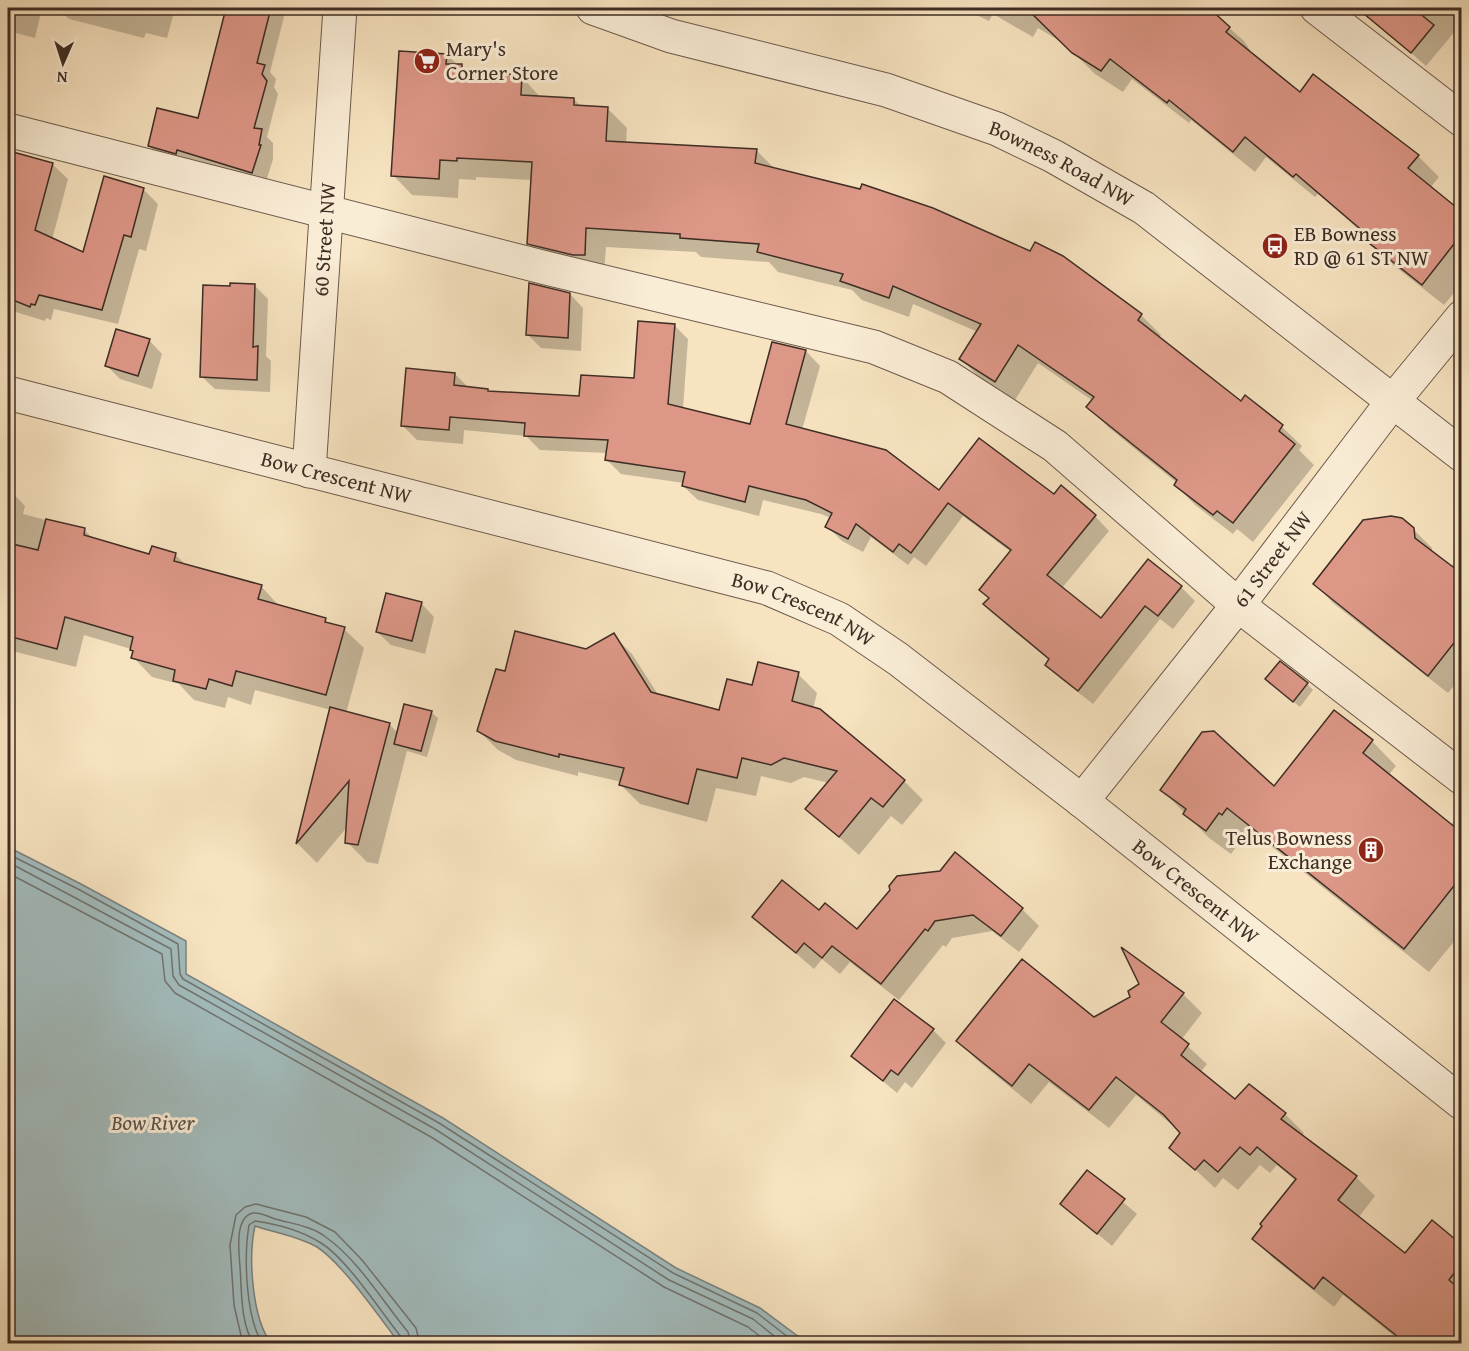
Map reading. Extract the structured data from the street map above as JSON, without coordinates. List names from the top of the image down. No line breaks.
{"streets":{"street":["Bowness Road NW","60 Street NW","Bow Crescent NW","61 Street NW"]},"crossings":[["Bowness Road NW","61 Street NW"],["60 Street NW","Bow Crescent NW"],["Bow Crescent NW","61 Street NW"]],"water":["Bow River"],"places":{"supermarket":["Mary's Corner Store"],"bus stop":["EB Bowness RD @ 61 ST NW"],"building":["Telus Bowness Exchange"]},"north":"bottom"}
